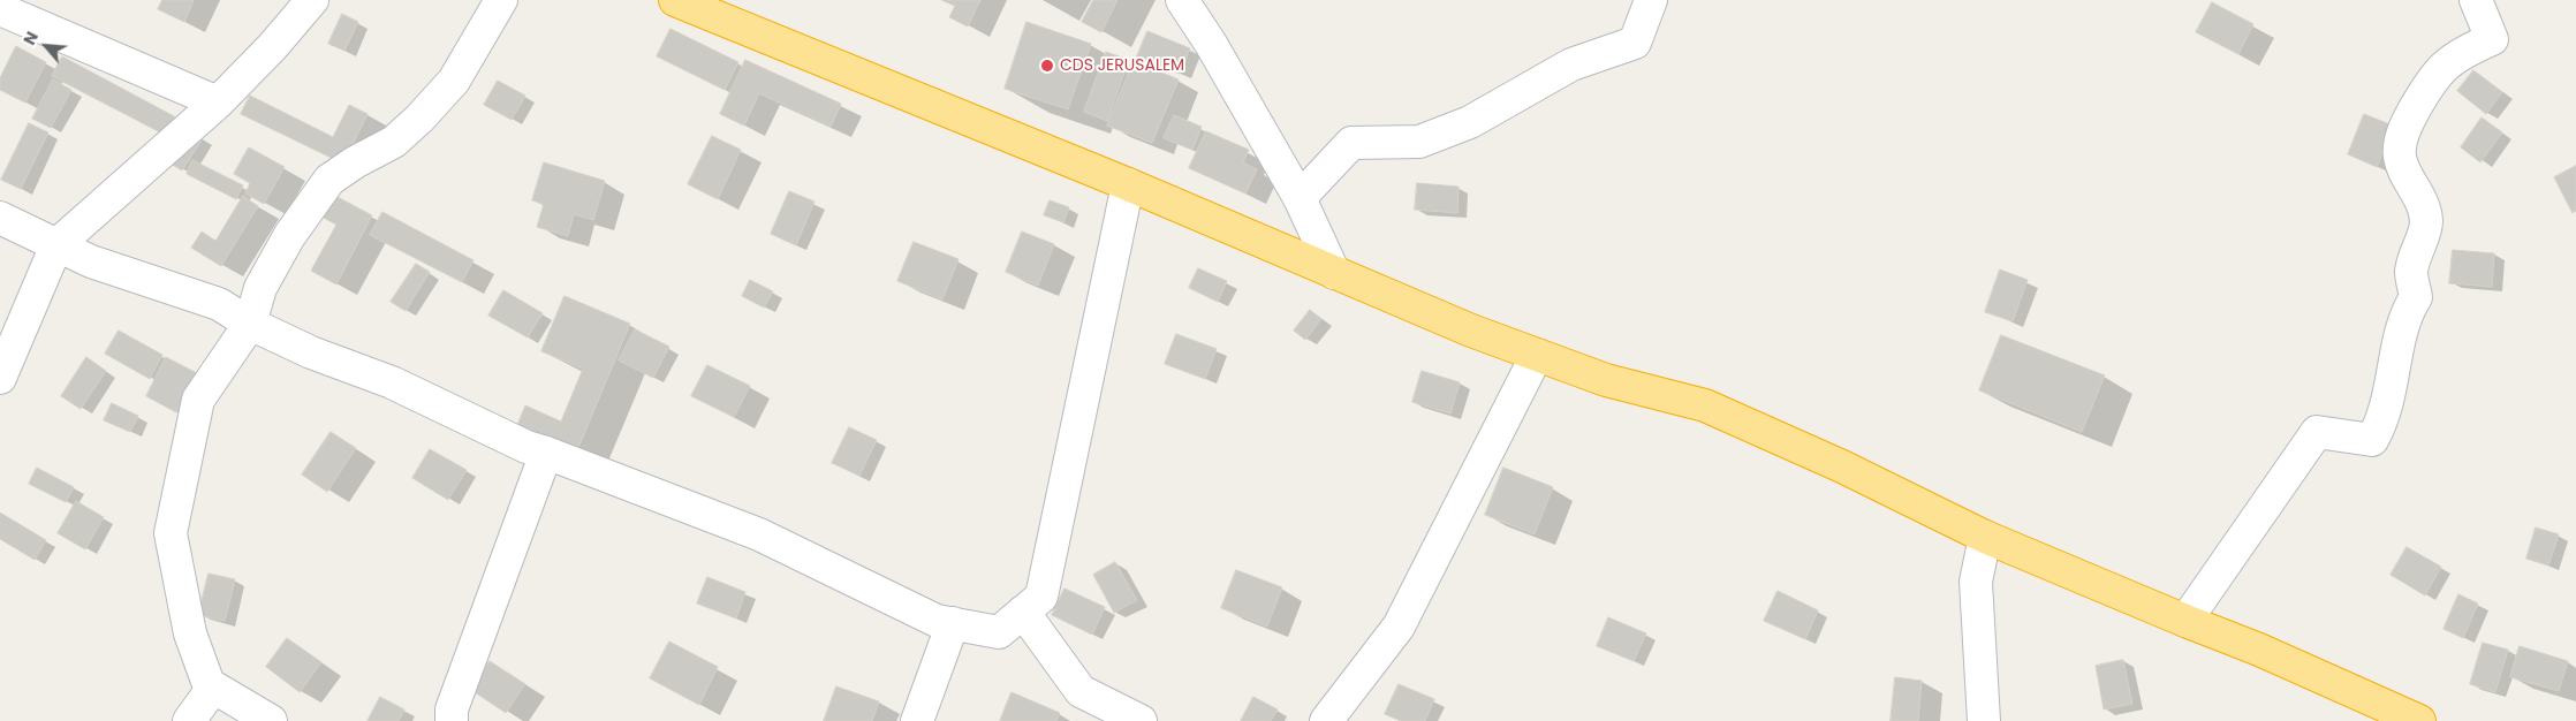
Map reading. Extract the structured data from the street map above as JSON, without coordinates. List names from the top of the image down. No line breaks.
{"places":["CDS JERUSALEM"],"north":"top left"}
